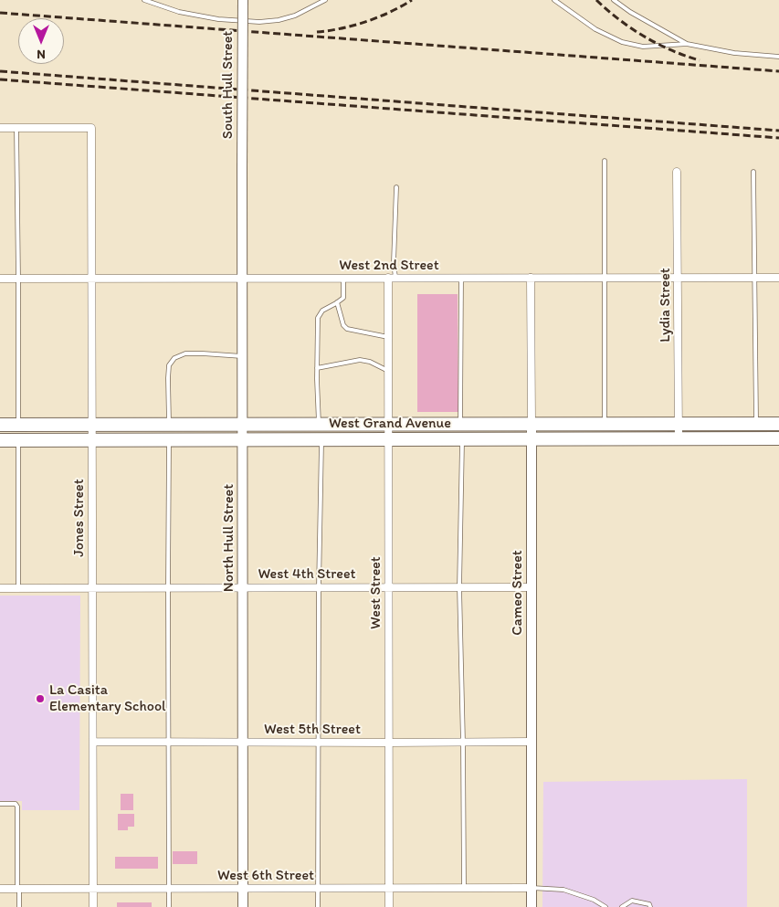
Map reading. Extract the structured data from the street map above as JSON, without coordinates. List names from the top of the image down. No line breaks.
{"streets":{"highway":["West Grand Avenue"],"main road":["South Hull Street","North Hull Street","Cameo Street"],"street":["West 2nd Street","Lydia Street","Jones Street","West 4th Street","West Street","West 5th Street","West 6th Street"]},"crossings":[["South Hull Street","North Hull Street"],["West 2nd Street","Lydia Street"],["West 2nd Street","Jones Street"],["West 2nd Street","North Hull Street"],["West 2nd Street","West Street"],["West 2nd Street","Cameo Street"],["Lydia Street","West Grand Avenue"],["West Grand Avenue","Jones Street"],["West Grand Avenue","North Hull Street"],["West Grand Avenue","West Street"],["West Grand Avenue","Cameo Street"],["Jones Street","West 4th Street"],["Jones Street","West 5th Street"],["Jones Street","West 6th Street"],["North Hull Street","West 4th Street"],["North Hull Street","West 5th Street"],["North Hull Street","West 6th Street"],["West 4th Street","West Street"],["West 4th Street","Cameo Street"],["West Street","West 5th Street"],["West Street","West 6th Street"],["Cameo Street","West 5th Street"],["Cameo Street","West 6th Street"]],"places":["La Casita Elementary School"],"north":"bottom"}
